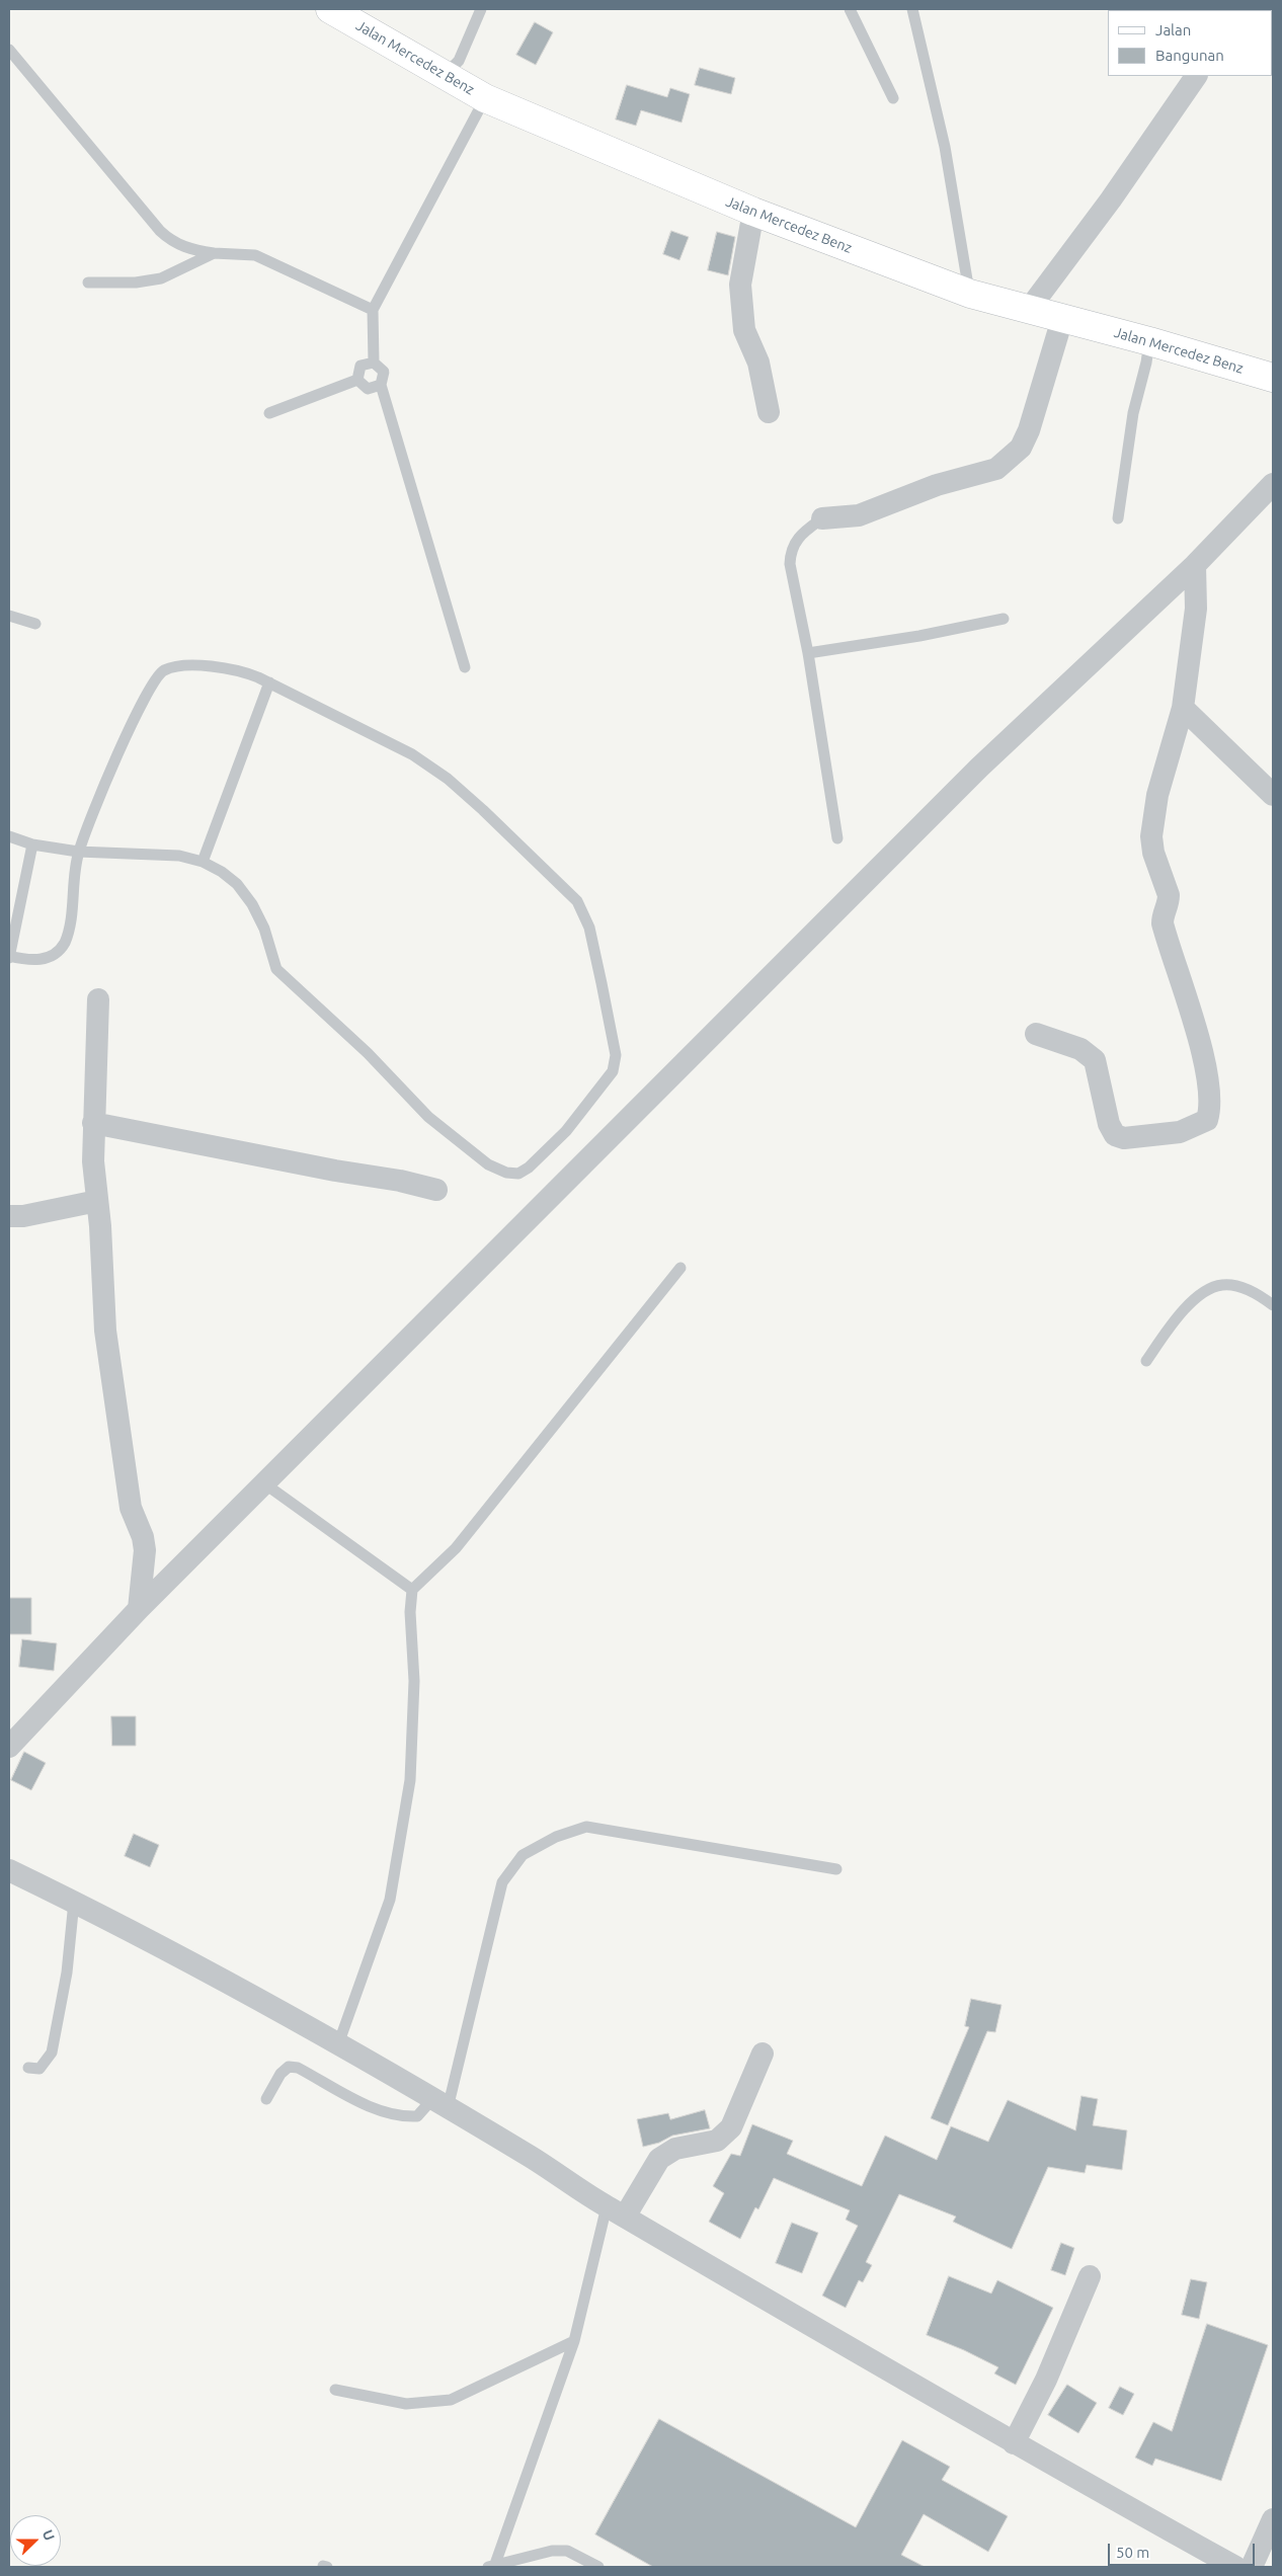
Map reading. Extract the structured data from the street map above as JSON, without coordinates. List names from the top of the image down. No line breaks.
{"streets":{"main road":["Jalan Mercedez Benz"]},"legend":["Jalan","Bangunan"],"scale_bar":"50 m","north":"right"}
